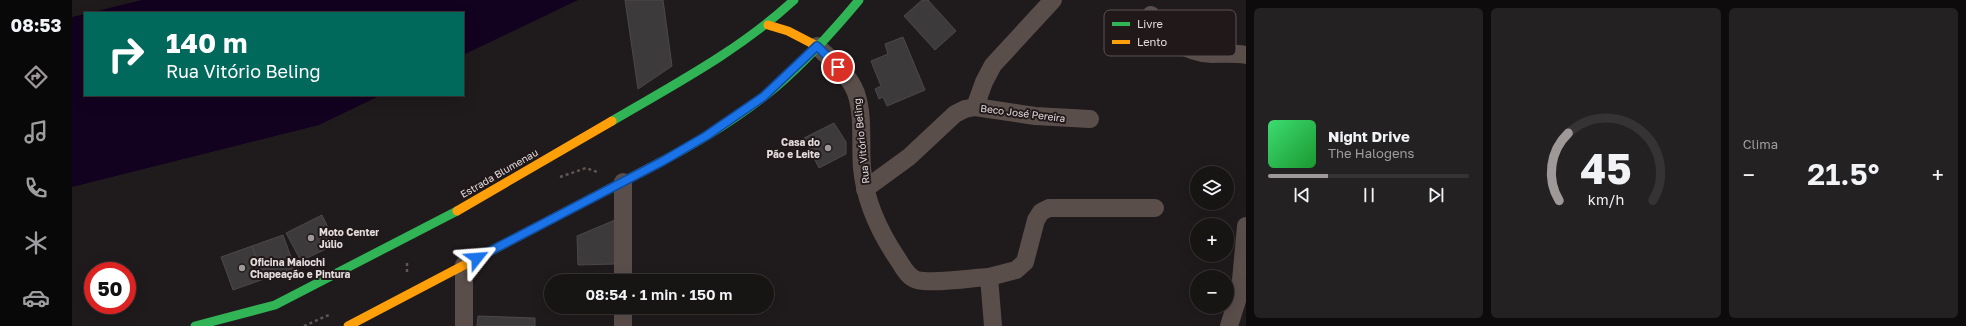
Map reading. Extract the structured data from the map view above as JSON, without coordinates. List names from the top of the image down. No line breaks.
{"streets":{"main road":["Estrada Blumenau"],"street":["Beco José Pereira","Rua Vitório Beling"]},"crossings":[["Beco José Pereira","Rua Vitório Beling"]],"places":["Casa do Pão e Leite","Moto Center Júlio","Oficina Maiochi Chapeação e Pintura"],"legend":["Livre","Lento"],"page":{"tabs":"08:53","tile":"Clima","turn":["140 m","Rua Vitório Beling"],"song":["Night Drive","The Halogens"],"heat":["−","21.5°","+"],"map_buttons":["+","−"],"limit":"50","trip":"08:54 · 1 min · 150 m","gauge":["45","km/h"]}}
